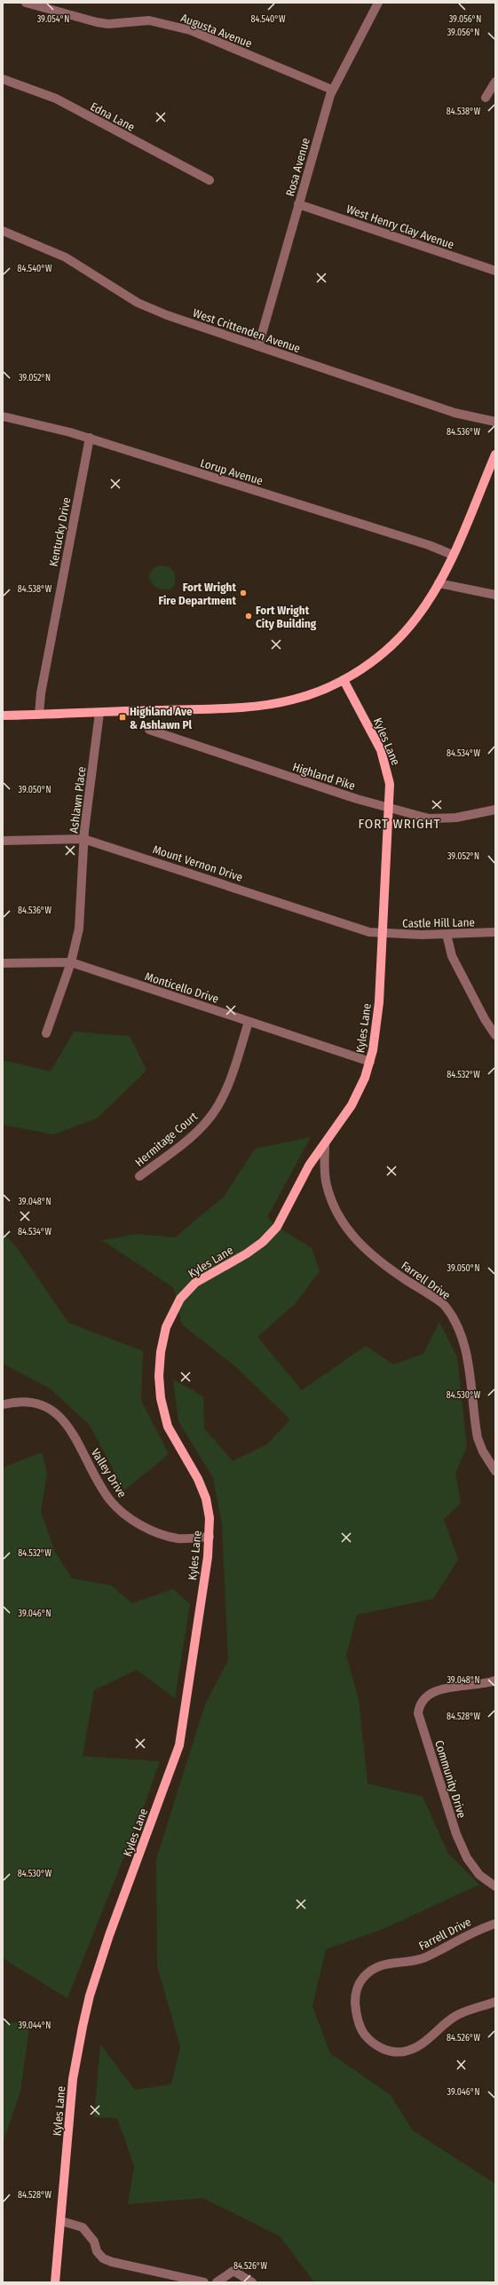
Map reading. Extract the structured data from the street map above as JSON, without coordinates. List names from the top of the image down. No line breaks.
{"streets":{"main road":["Kyles Lane"],"street":["Augusta Avenue","Edna Lane","Rosa Avenue","West Henry Clay Avenue","West Crittenden Avenue","Lorup Avenue","Kentucky Drive","Highland Pike","Ashlawn Place","Mount Vernon Drive","Castle Hill Lane","Monticello Drive","Hermitage Court","Farrell Drive","Valley Drive","Community Drive"]},"crossings":[["Augusta Avenue","Rosa Avenue"],["Rosa Avenue","West Henry Clay Avenue"],["Rosa Avenue","West Crittenden Avenue"],["Lorup Avenue","Kentucky Drive"],["Kyles Lane","Highland Pike"],["Kyles Lane","Mount Vernon Drive"],["Kyles Lane","Castle Hill Lane"],["Kyles Lane","Monticello Drive"],["Kyles Lane","Farrell Drive"],["Kyles Lane","Valley Drive"],["Ashlawn Place","Mount Vernon Drive"],["Ashlawn Place","Monticello Drive"],["Mount Vernon Drive","Castle Hill Lane"],["Monticello Drive","Hermitage Court"]],"districts":["FORT WRIGHT"],"places":{"other":["Fort Wright Fire Department","Fort Wright City Building"],"transit":["Highland Ave & Ashlawn Pl"]},"coordinates":["39.056°N","39.054°N","84.540°W","84.538°W","39.052°N","84.536°W","84.534°W","39.050°N","84.532°W","39.048°N","84.530°W","39.046°N","84.528°W","39.044°N","84.526°W"]}
